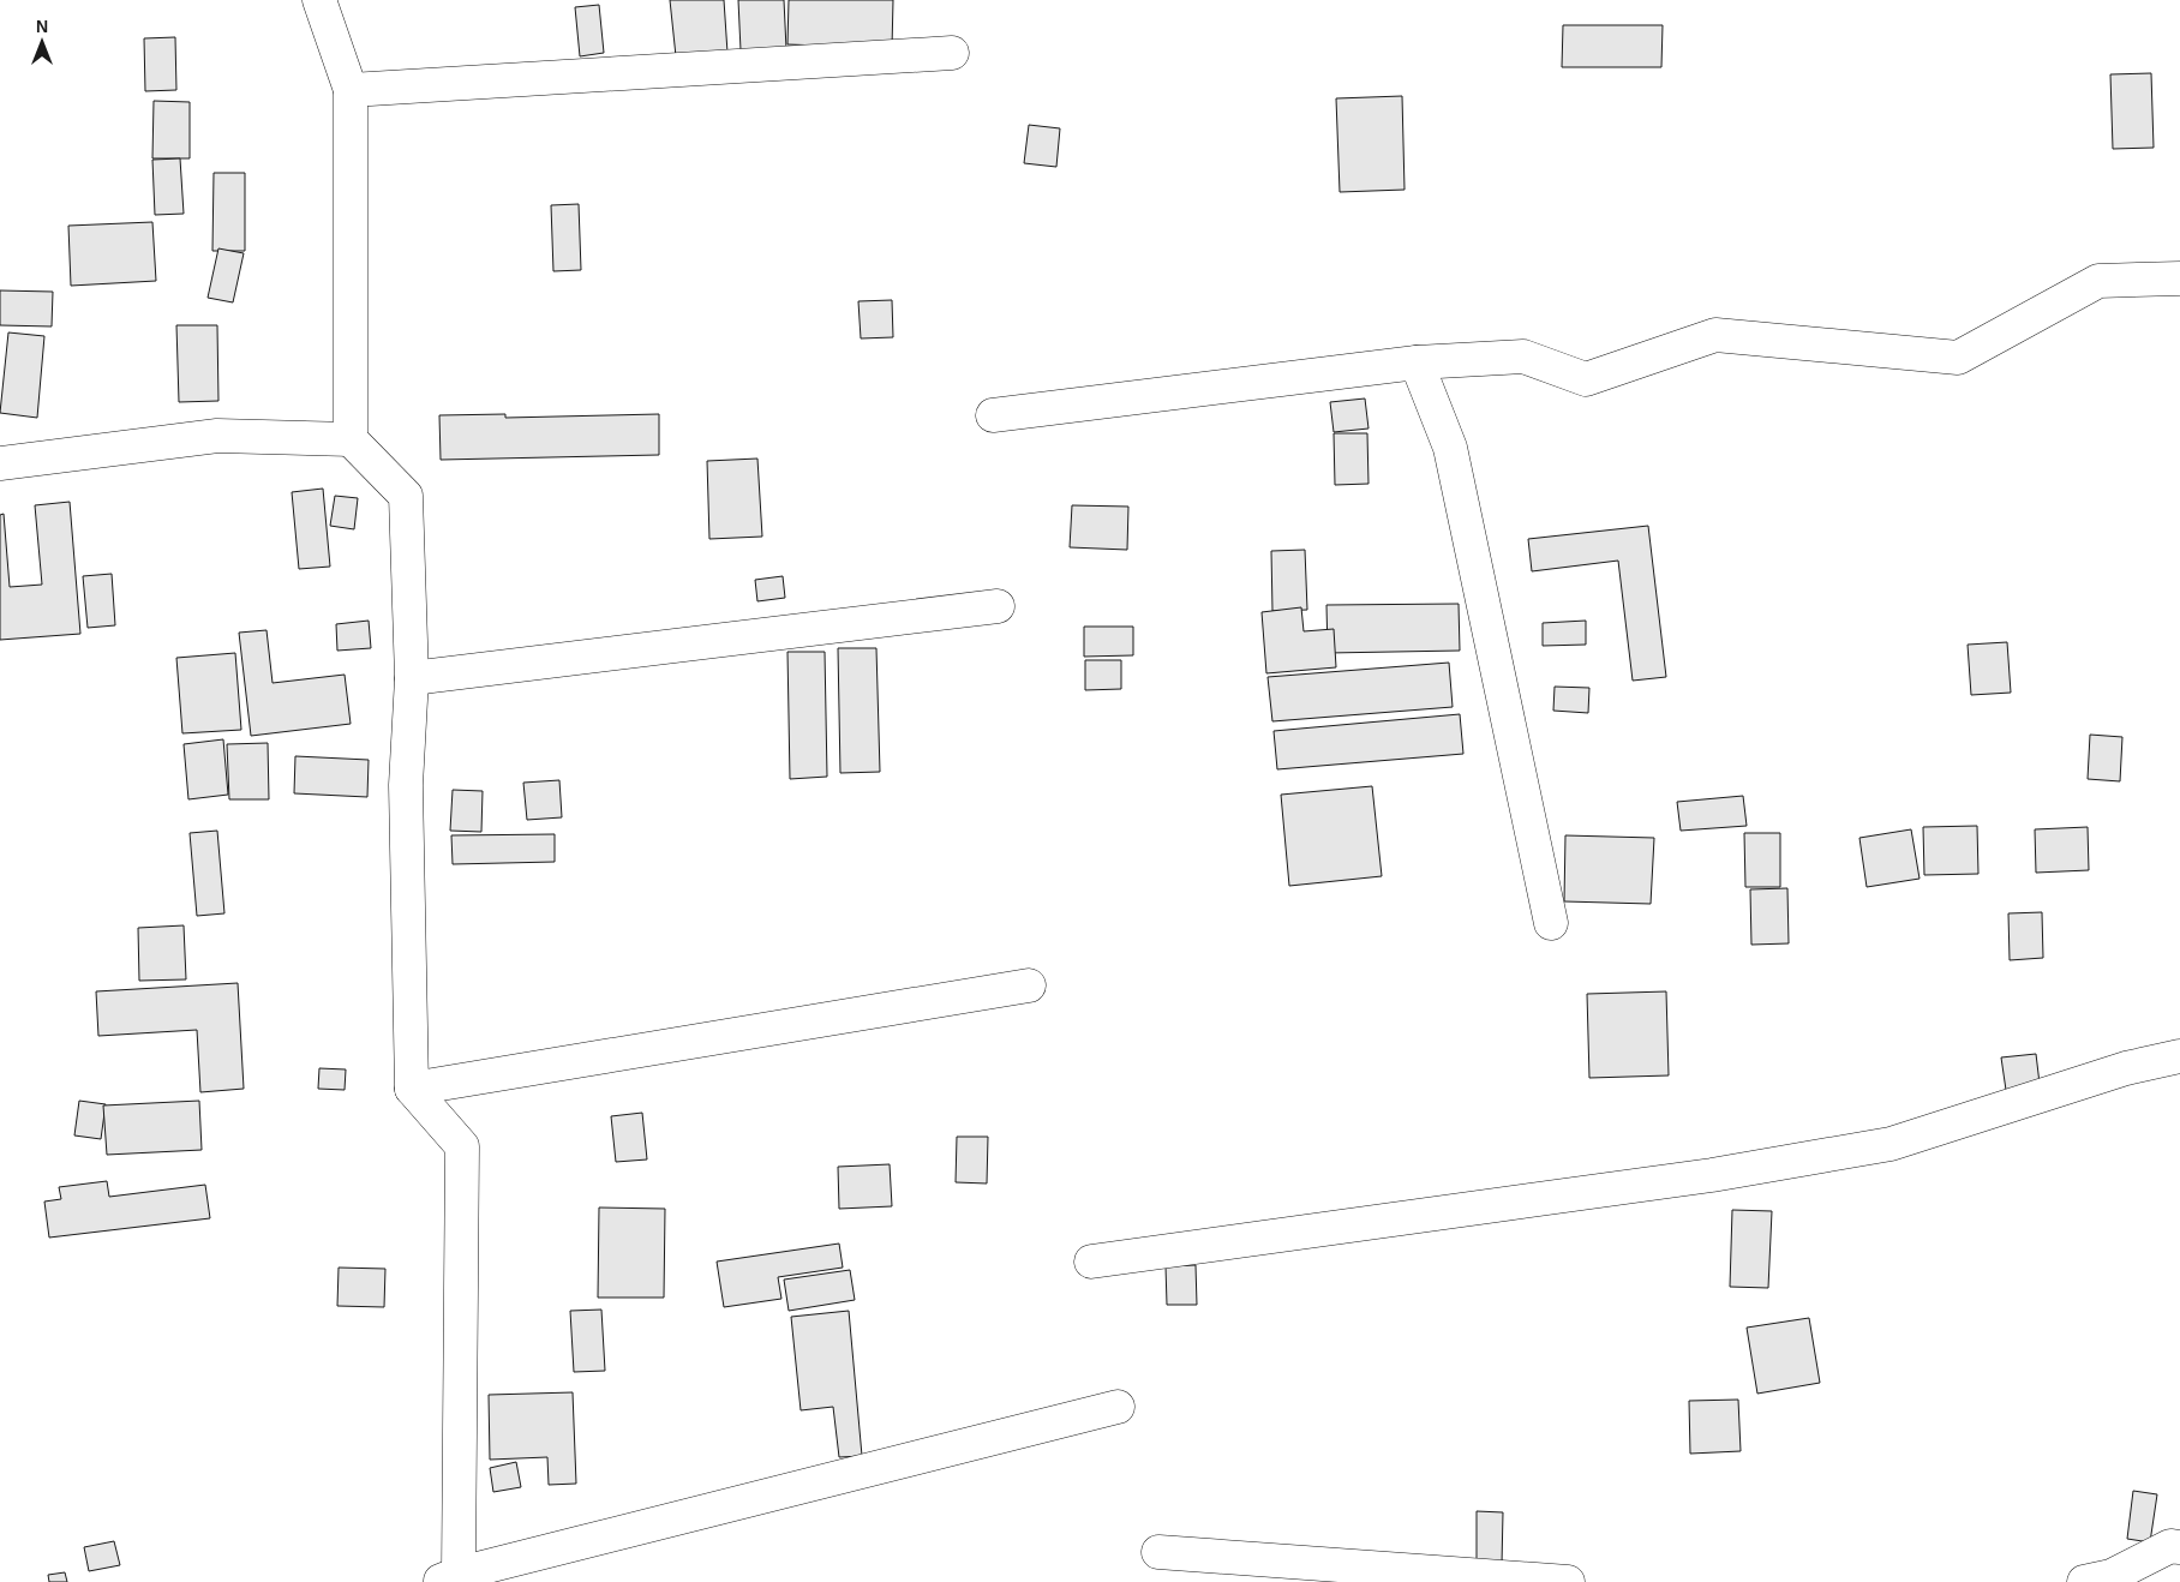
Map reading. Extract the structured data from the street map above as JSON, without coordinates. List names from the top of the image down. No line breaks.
{"north":"top"}
